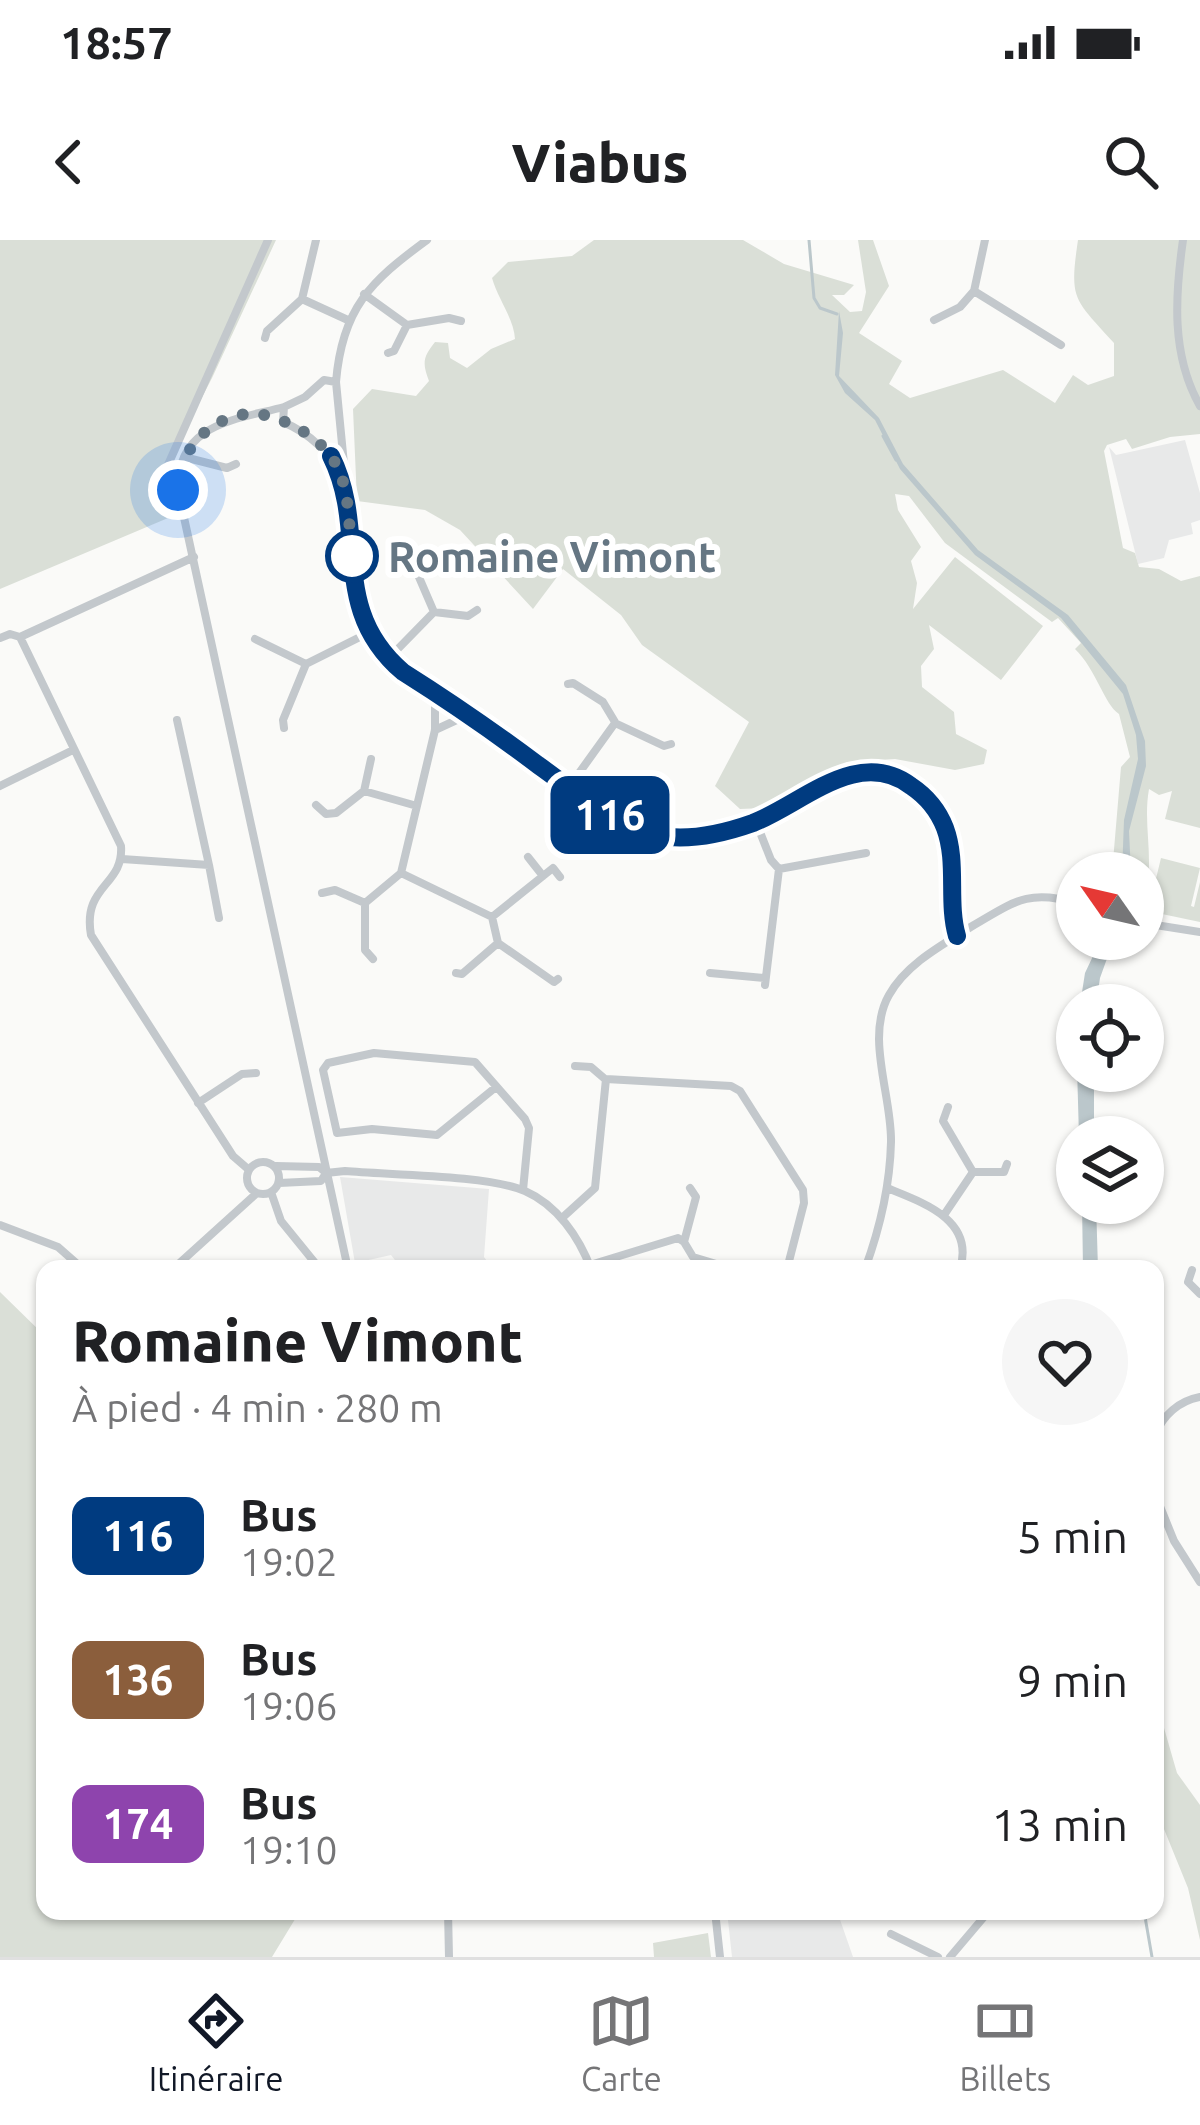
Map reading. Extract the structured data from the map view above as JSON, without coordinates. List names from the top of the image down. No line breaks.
{"places":["Romaine Vimont"],"lines":["bus line 116"],"north":"top left","page":{"status":"18:57","header":"Viabus","on_map":"116","heading":["Romaine Vimont","À pied · 4 min · 280 m"],"list":[{"mark":"116","name":"Bus","note":"19:02","value":"5 min"},{"mark":"136","name":"Bus","note":"19:06","value":"9 min"},{"mark":"174","name":"Bus","note":"19:10","value":"13 min"}],"tabs":["Itinéraire","Carte","Billets"]}}
